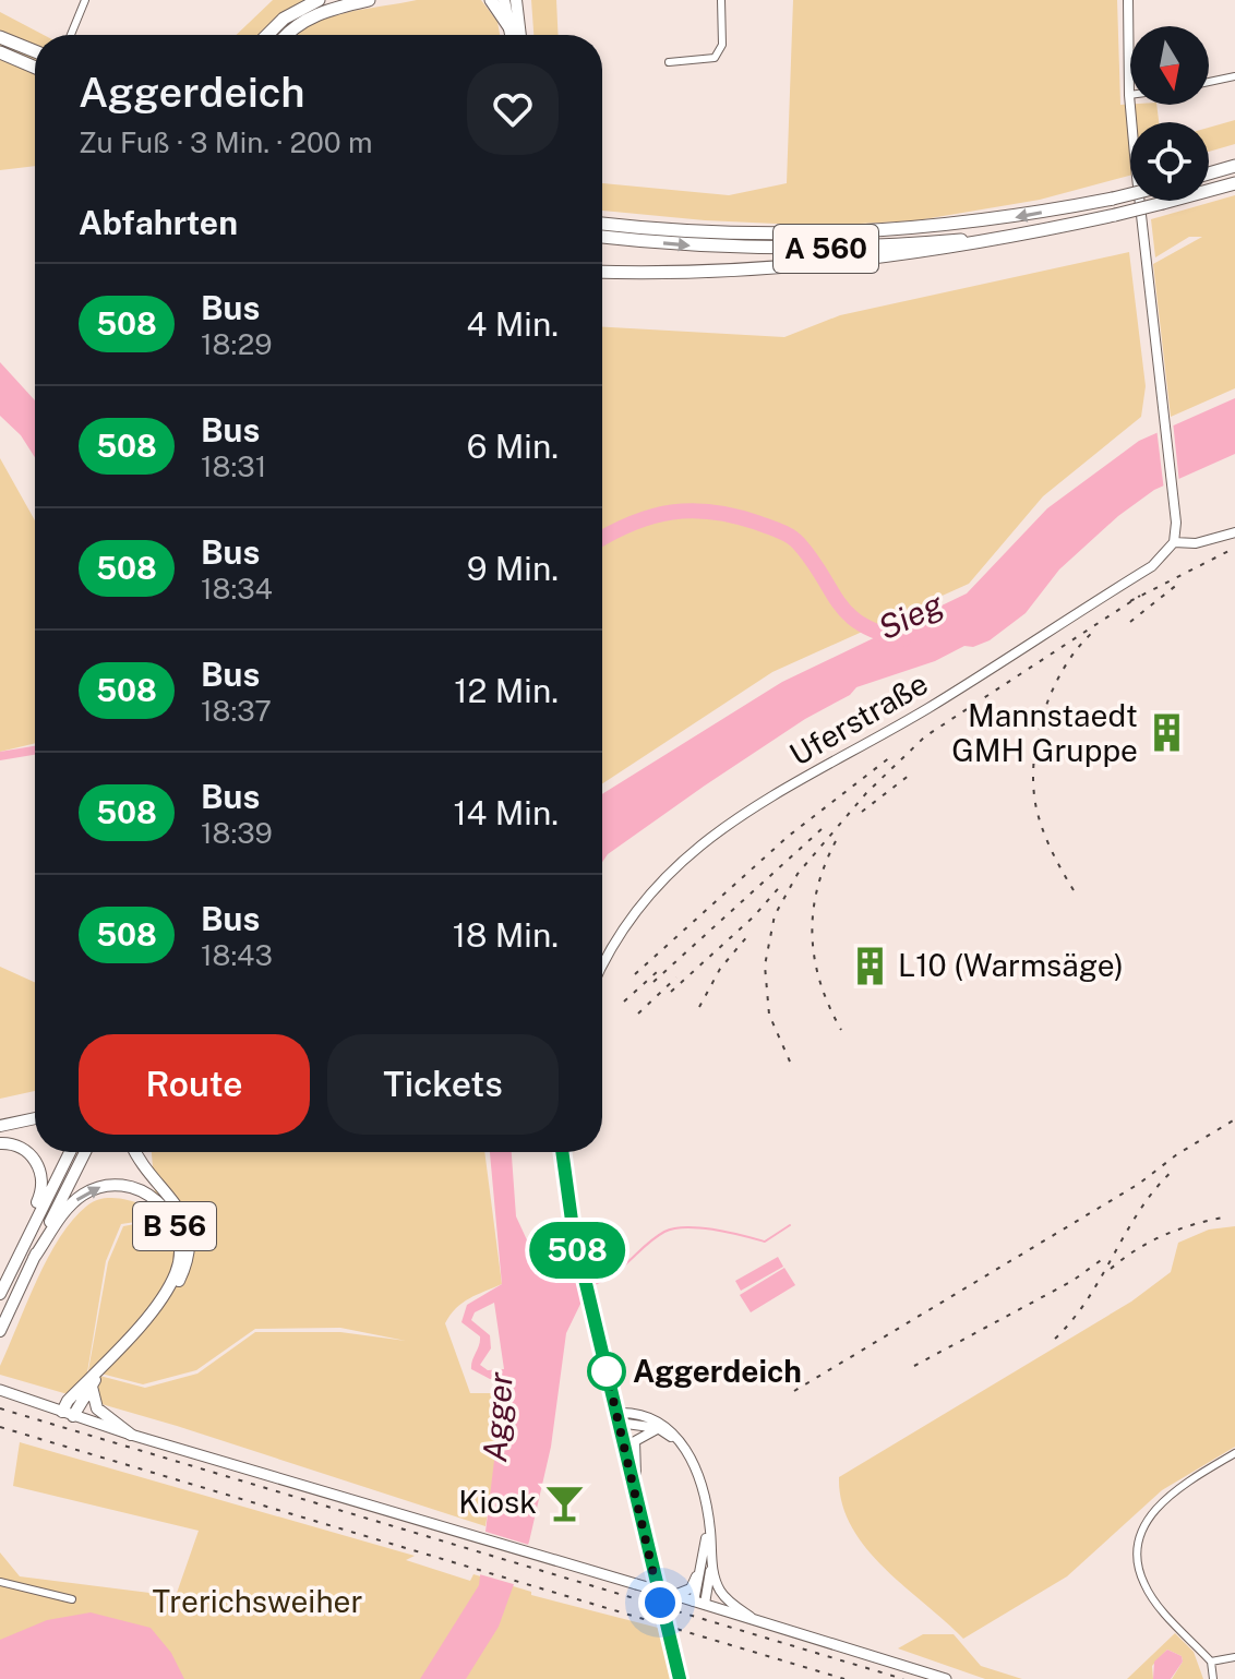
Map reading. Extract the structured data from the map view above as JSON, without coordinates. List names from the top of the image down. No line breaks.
{"streets":{"highway":["A 560"],"main road":["B 56"],"street":["Uferstraße"]},"water":["Sieg","Agger"],"parks":["Trerichsweiher"],"places":{"building":["Mannstaedt GMH Gruppe","L10 (Warmsäge)"],"other":["Aggerdeich"],"bar":["Kiosk"]},"lines":["bus line 508"],"north":"bottom","page":{"on_map":"508","heading":[["Aggerdeich","Zu Fuß · 3 Min. · 200 m"],"Abfahrten"],"list":[{"mark":"508","name":"Bus","note":"18:29","value":"4 Min."},{"mark":"508","name":"Bus","note":"18:31","value":"6 Min."},{"mark":"508","name":"Bus","note":"18:34","value":"9 Min."},{"mark":"508","name":"Bus","note":"18:37","value":"12 Min."},{"mark":"508","name":"Bus","note":"18:39","value":"14 Min."},{"mark":"508","name":"Bus","note":"18:43","value":"18 Min."}],"buttons":["Route","Tickets"]}}
